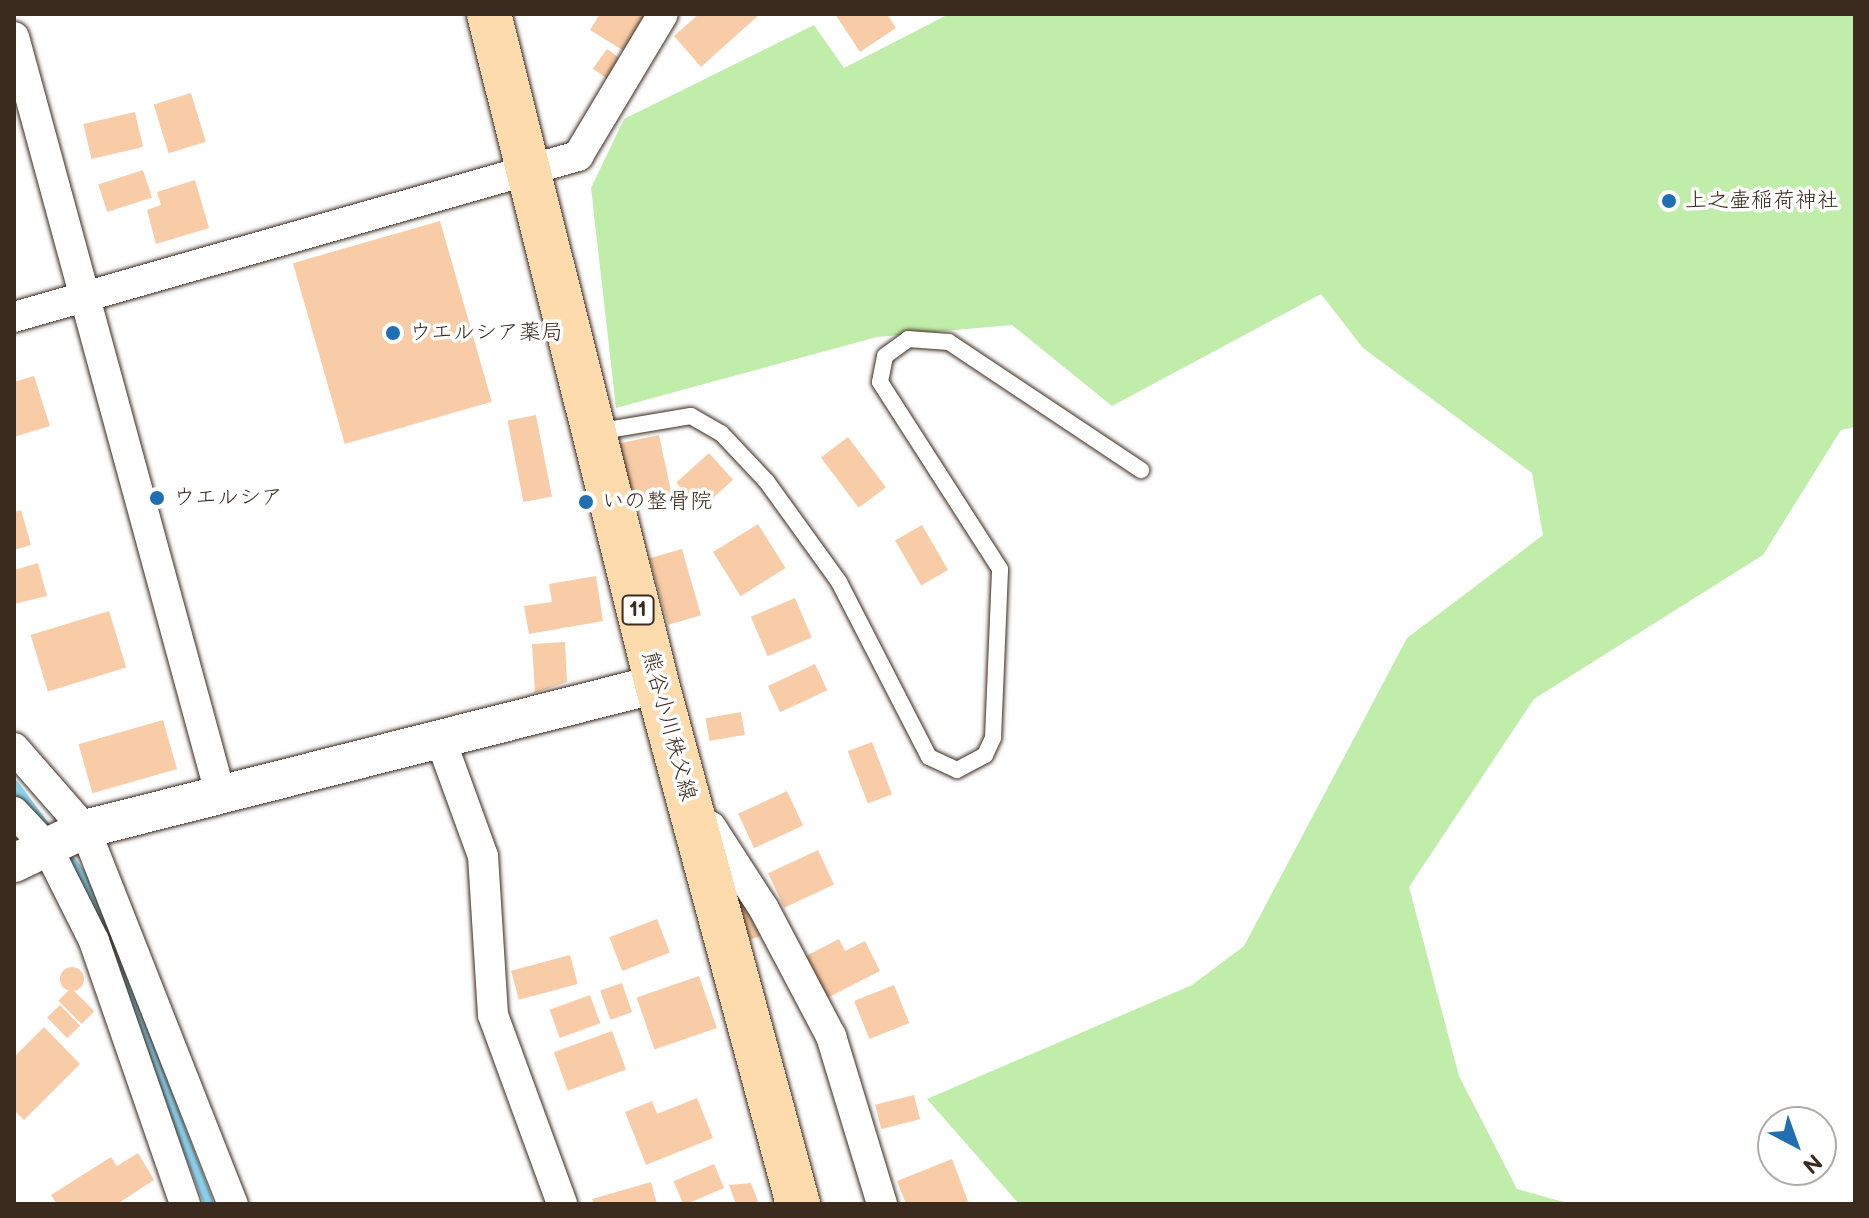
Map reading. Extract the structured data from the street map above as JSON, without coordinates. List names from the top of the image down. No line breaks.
{"streets":{"main road":["11","熊谷小川秩父線"]},"places":["上之壷稲荷神社","ウエルシア薬局","ウエルシア","いの整骨院"],"north":"bottom right"}
